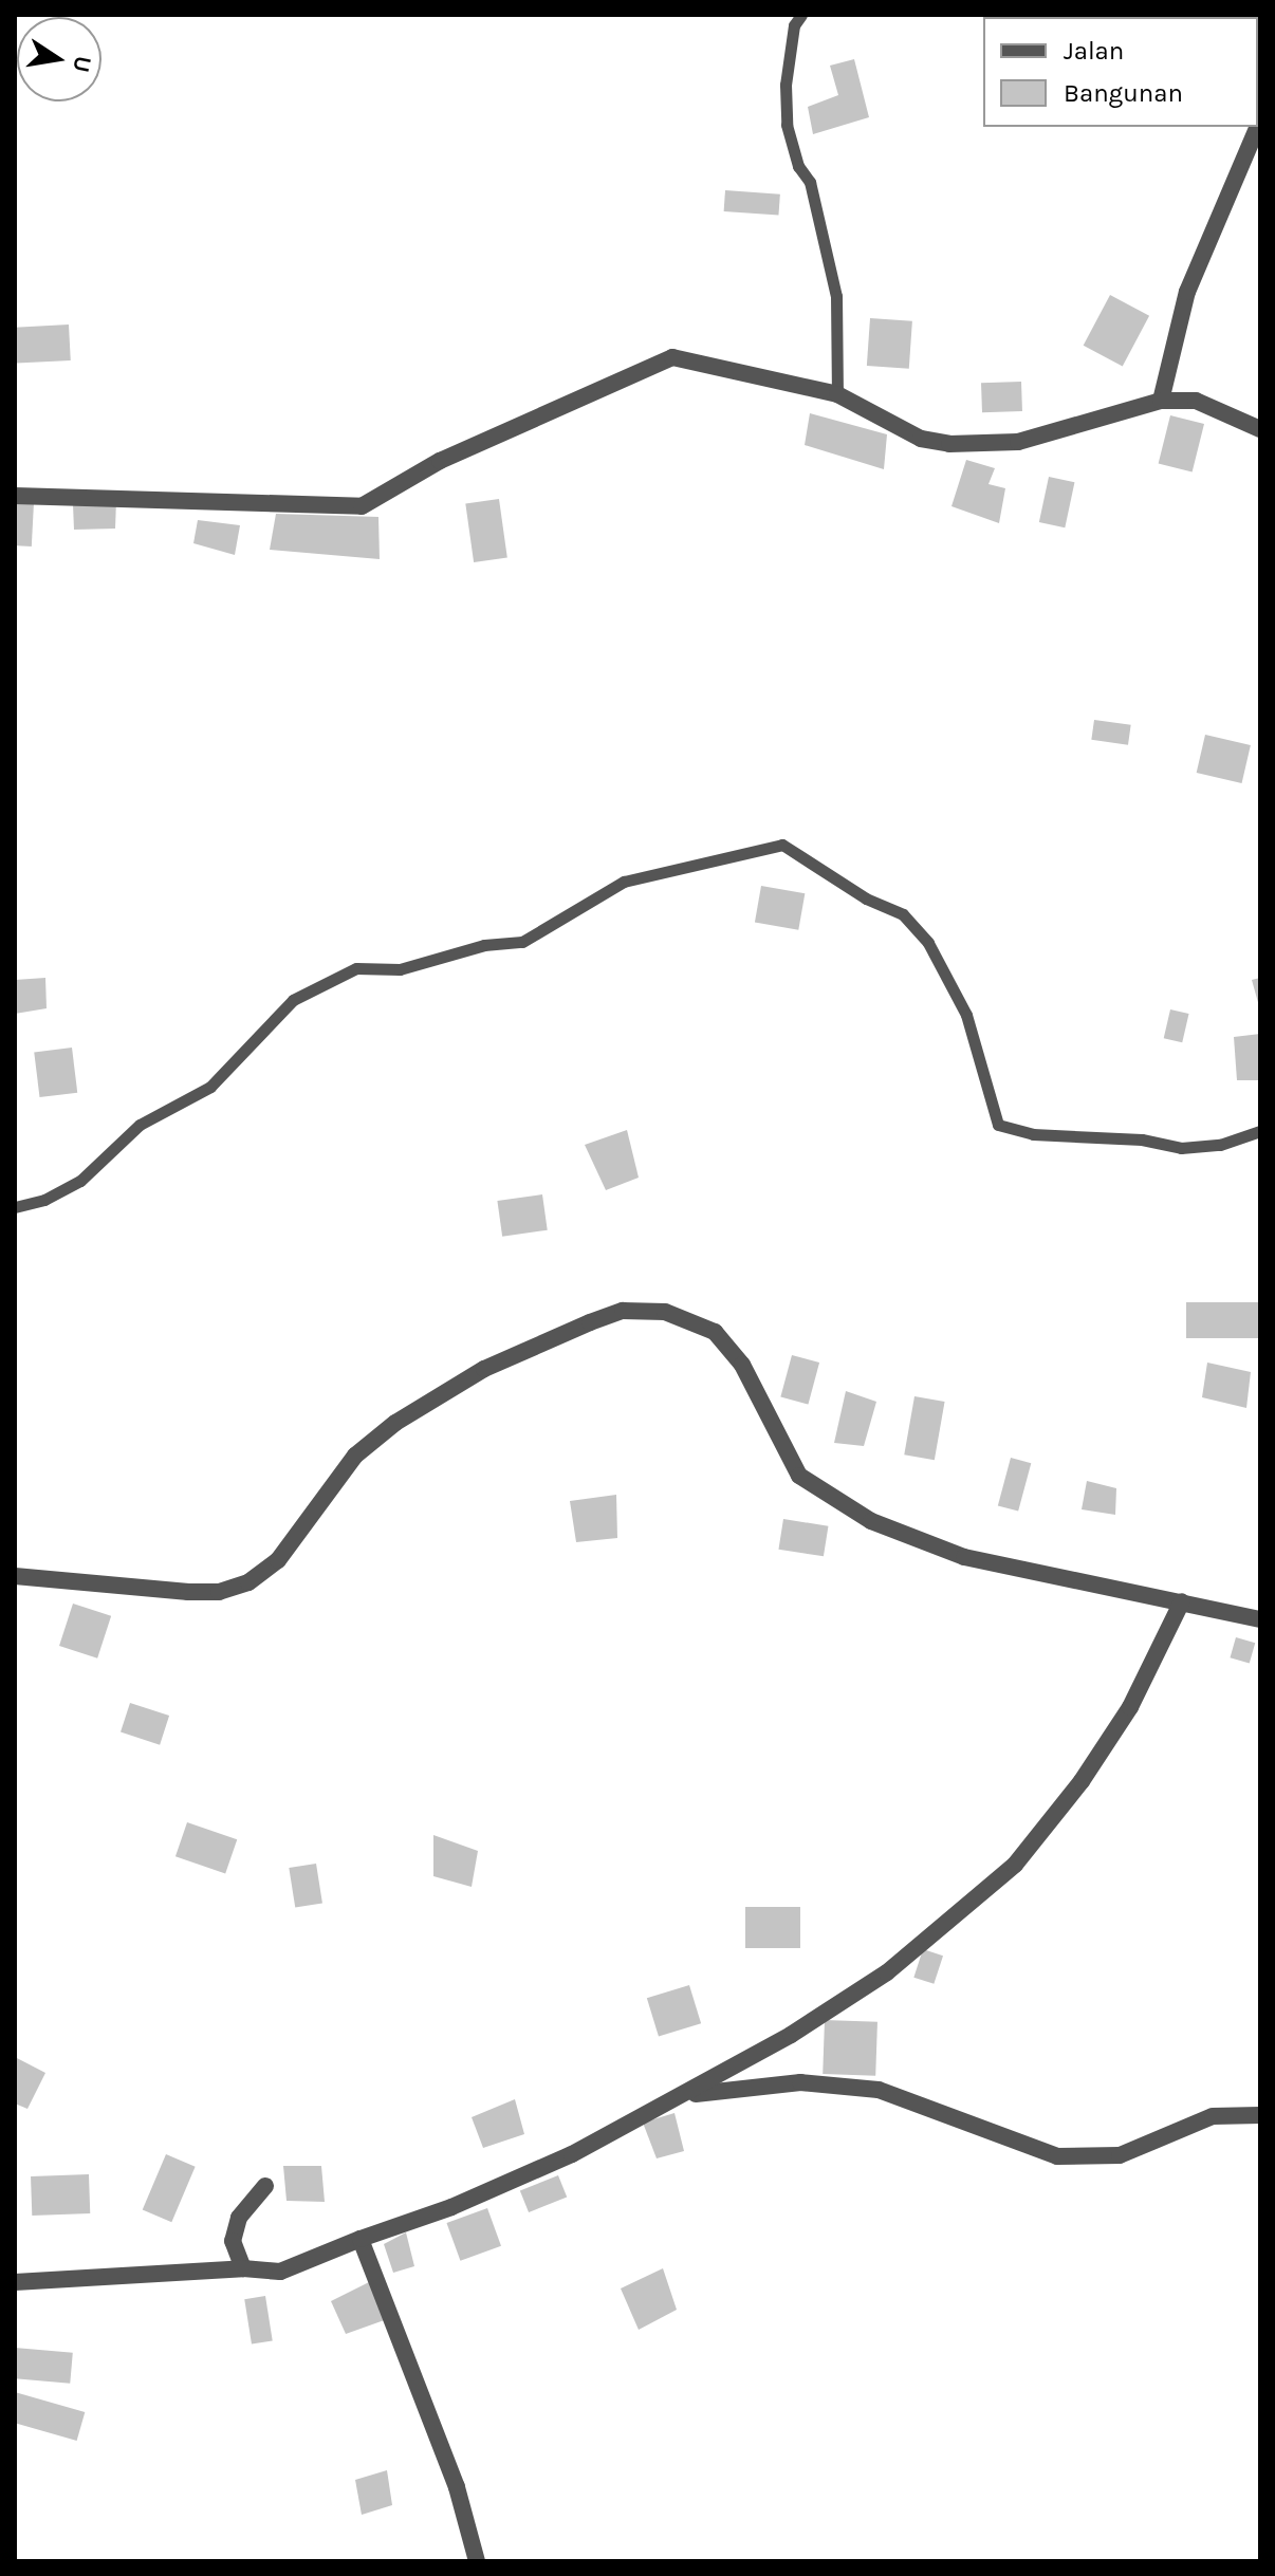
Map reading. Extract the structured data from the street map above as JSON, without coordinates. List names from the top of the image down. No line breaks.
{"legend":["Jalan","Bangunan"],"north":"right"}
